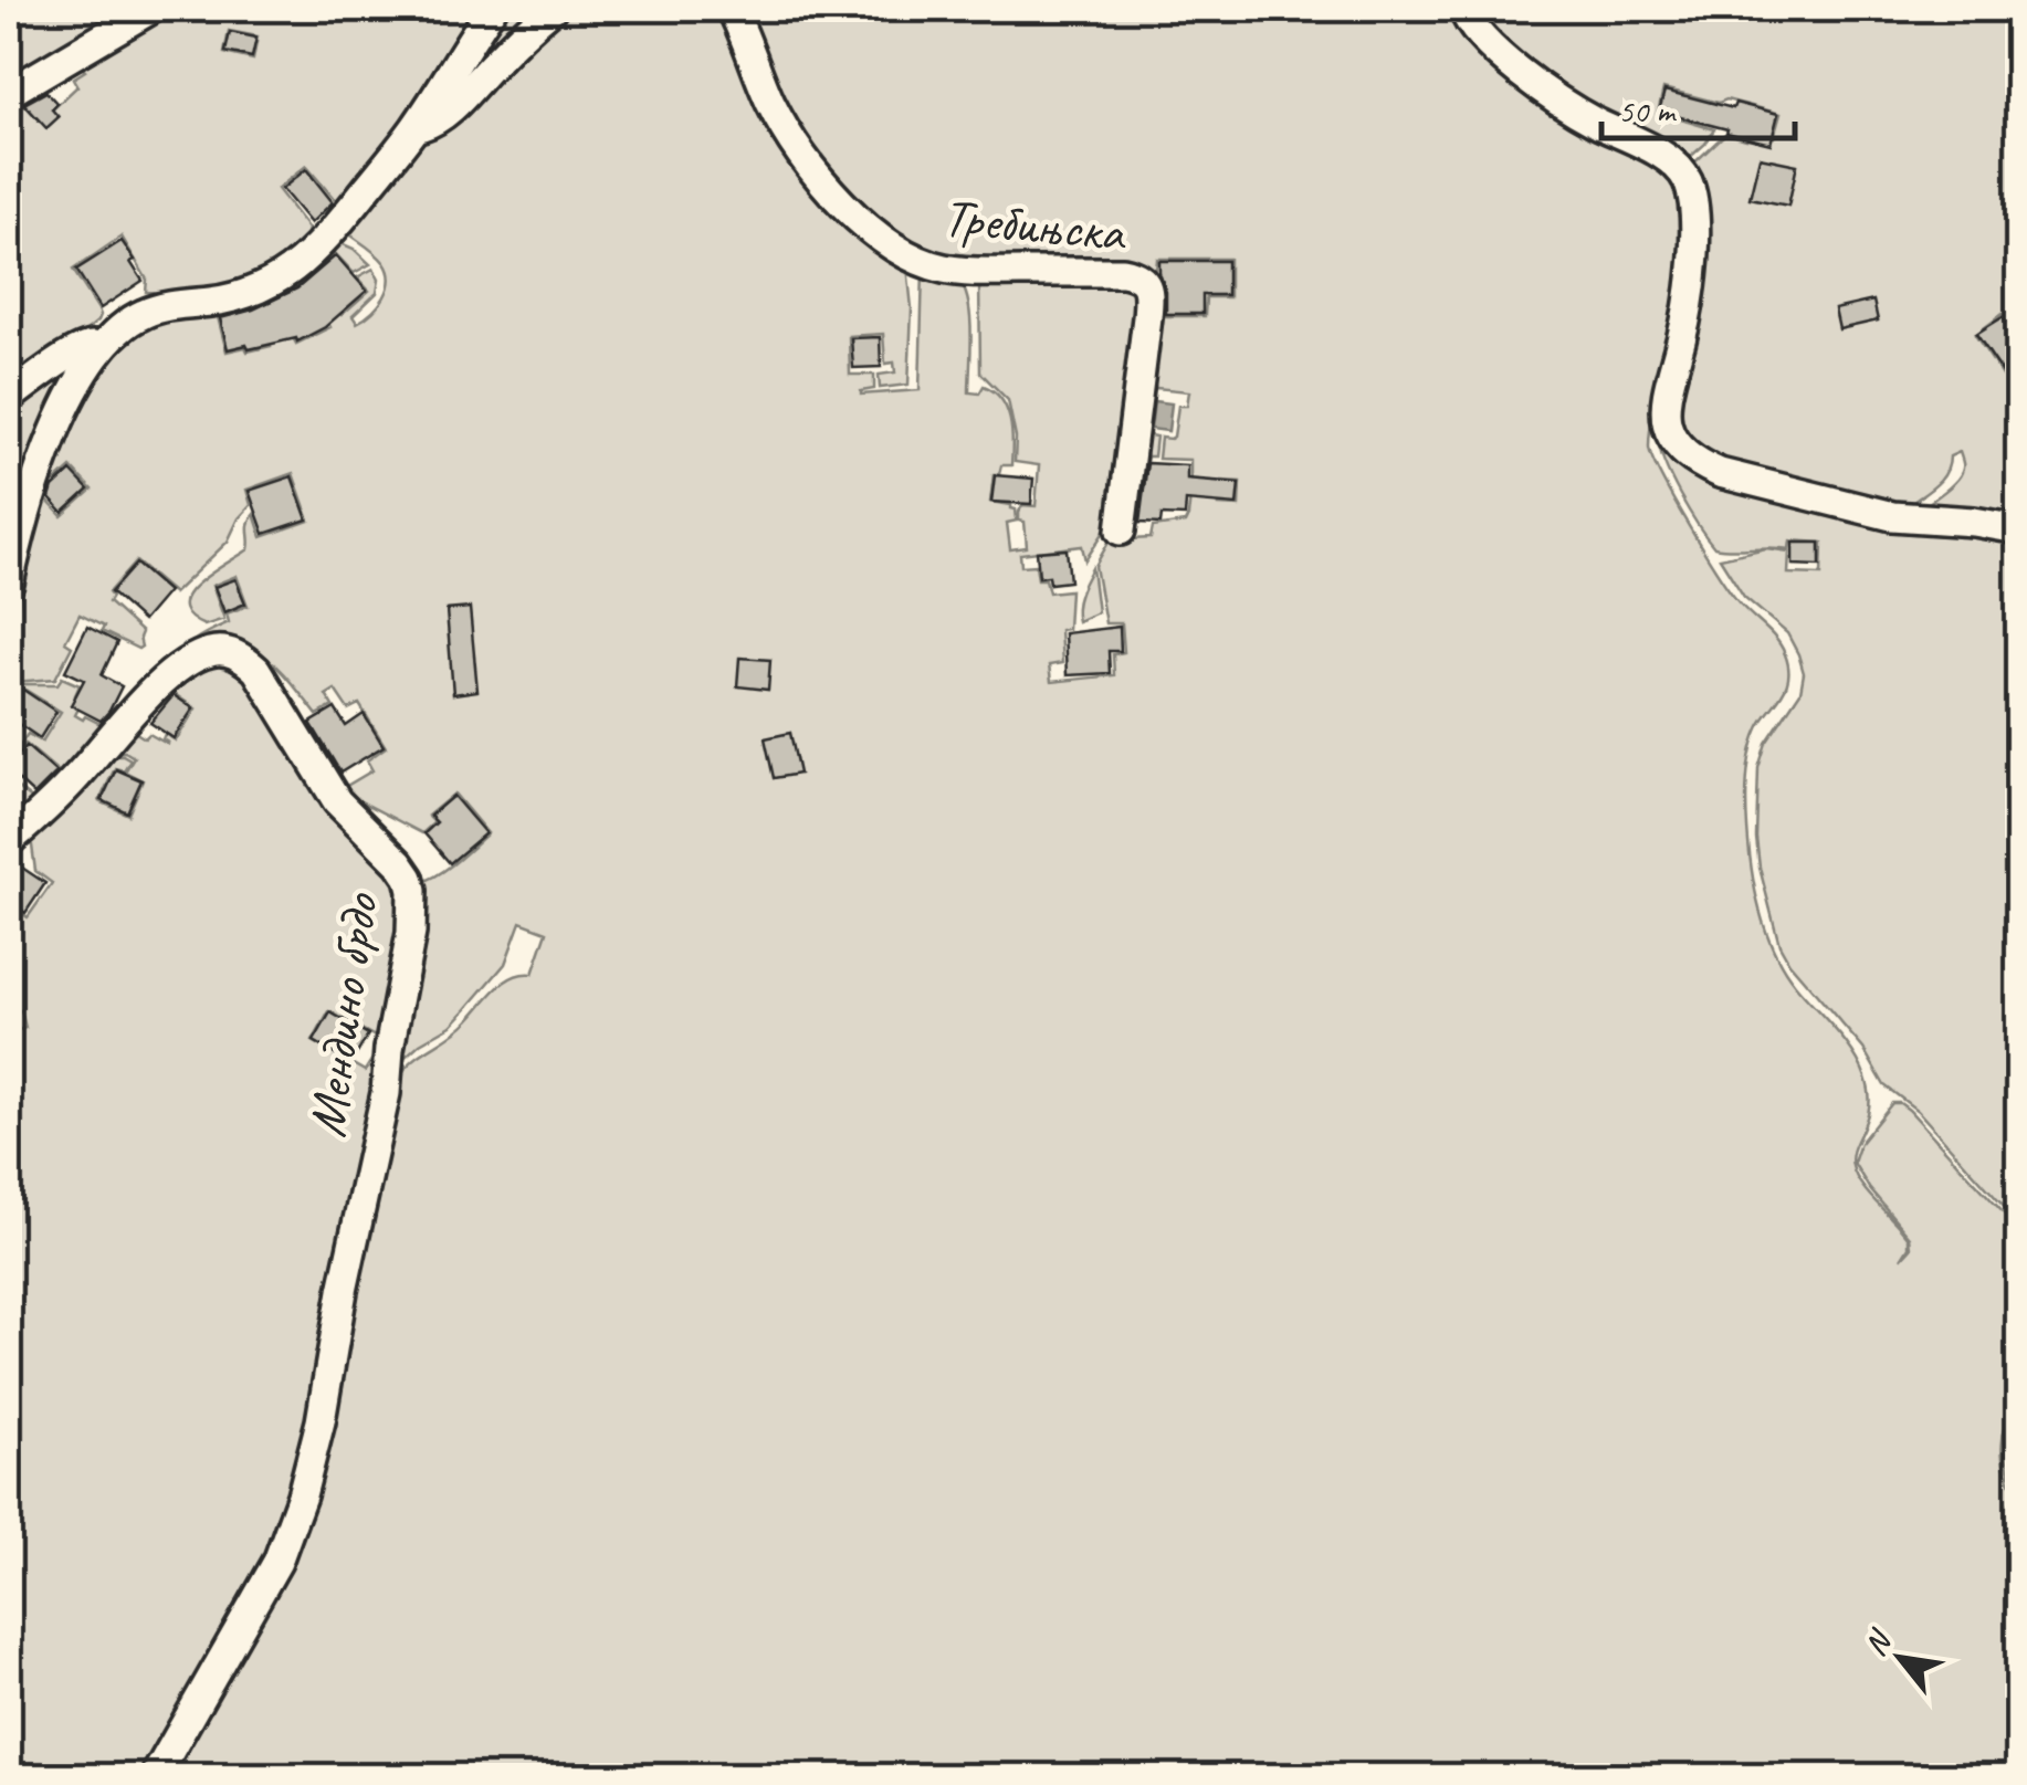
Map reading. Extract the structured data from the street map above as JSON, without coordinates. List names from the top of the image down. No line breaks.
{"streets":{"street":["Требињска","Мендино брдо"]},"scale_bar":"50 m","north":"top left"}
